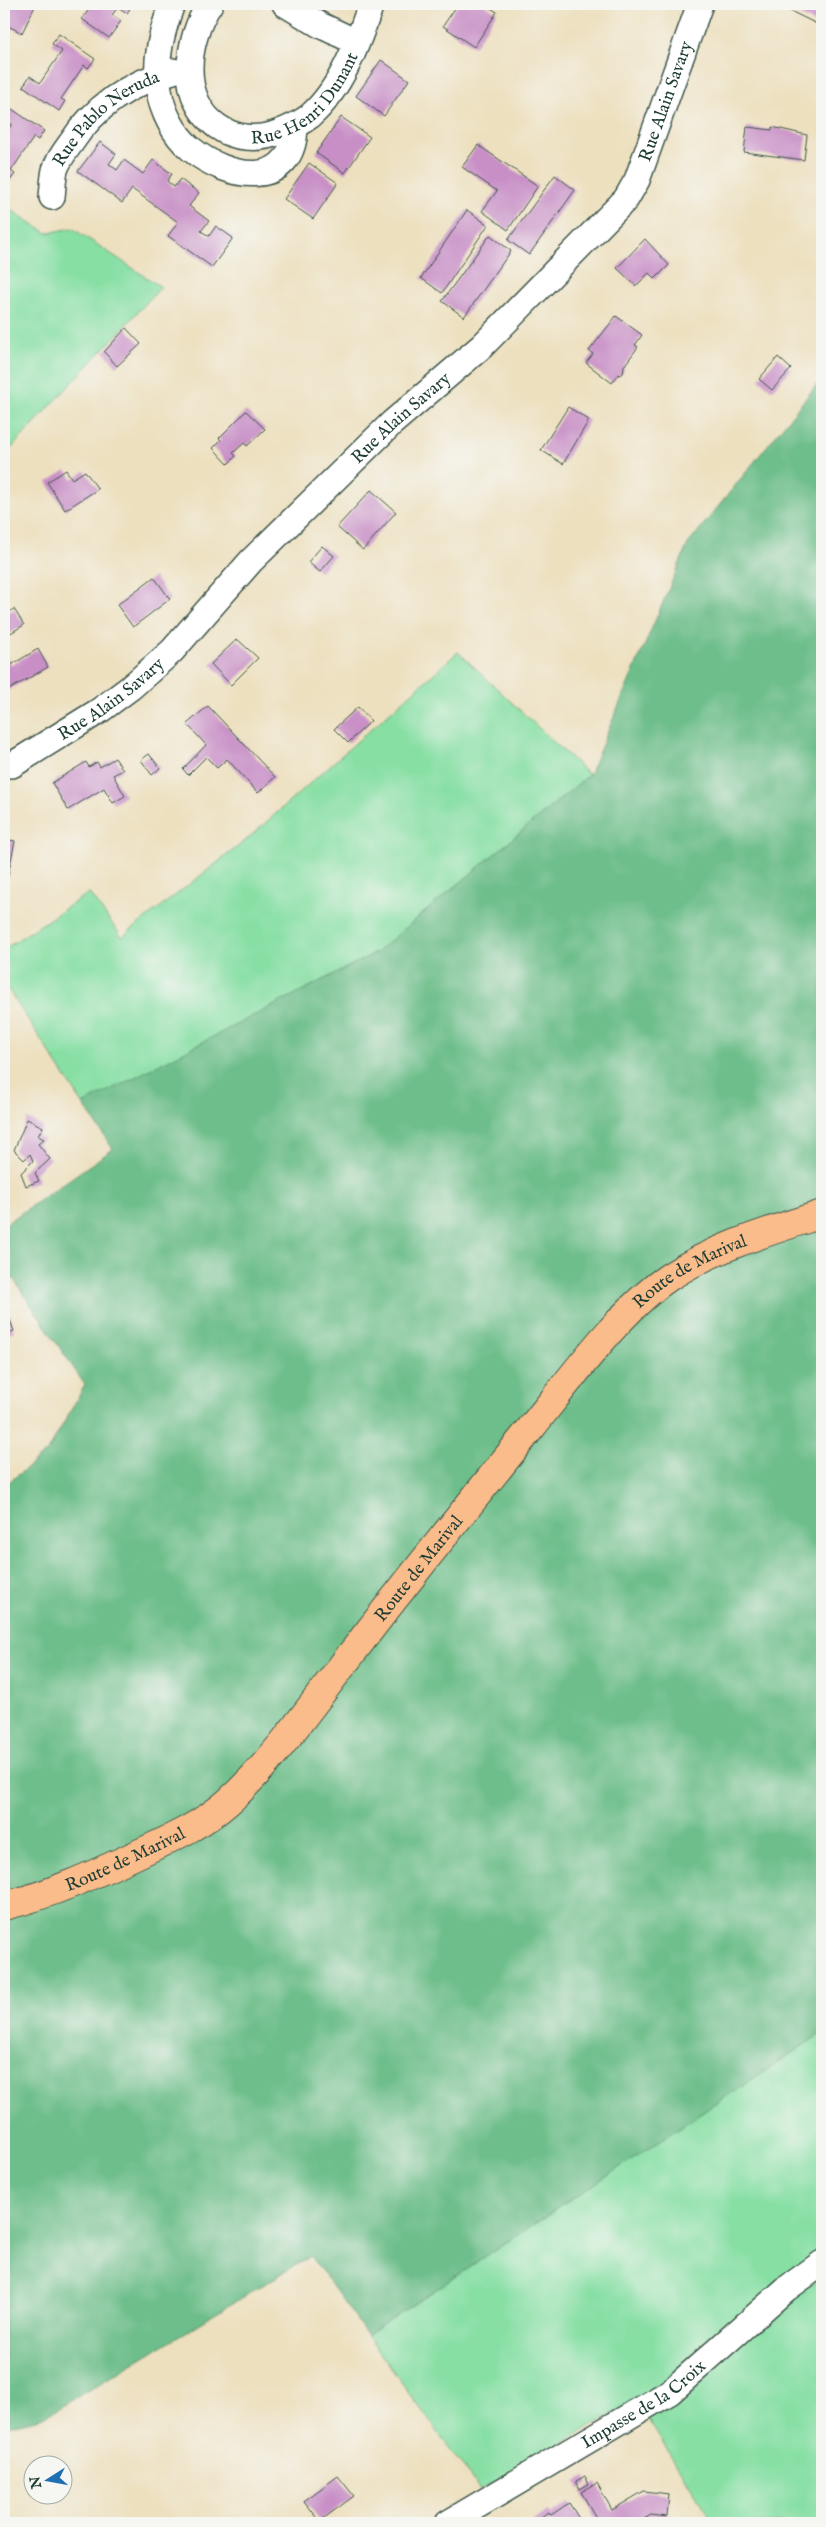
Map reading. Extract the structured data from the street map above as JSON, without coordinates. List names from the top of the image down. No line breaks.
{"streets":{"main road":["Route de Marival"],"street":["Rue Henri Dunant","Rue Alain Savary","Rue Pablo Neruda","Impasse de la Croix"]},"crossings":[["Rue Henri Dunant","Rue Pablo Neruda"]],"north":"left"}
